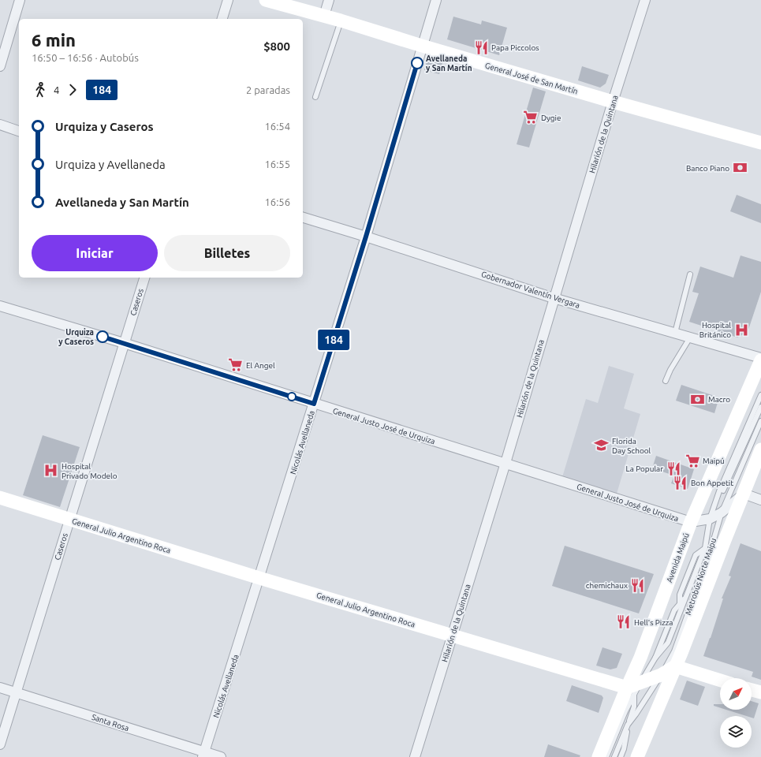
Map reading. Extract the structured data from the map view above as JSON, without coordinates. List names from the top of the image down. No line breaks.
{"streets":{"street":["General José de San Martín","Hilarión de la Quintana","Gobernador Valentín Vergara","Caseros","General Justo José de Urquiza","Nicolás Avellaneda","General Julio Argentino Roca","Avenida Maipú","Santa Rosa"],"lane":["Metrobús Norte Maipu"]},"crossings":[["General José de San Martín","Hilarión de la Quintana"],["General José de San Martín","Nicolás Avellaneda"],["Hilarión de la Quintana","Gobernador Valentín Vergara"],["Hilarión de la Quintana","General Justo José de Urquiza"],["Hilarión de la Quintana","General Julio Argentino Roca"],["Gobernador Valentín Vergara","Nicolás Avellaneda"],["Gobernador Valentín Vergara","Avenida Maipú"],["Caseros","General Justo José de Urquiza"],["Caseros","General Julio Argentino Roca"],["Caseros","Santa Rosa"],["General Justo José de Urquiza","Nicolás Avellaneda"],["General Justo José de Urquiza","Avenida Maipú"],["General Justo José de Urquiza","Metrobús Norte Maipu"],["Nicolás Avellaneda","General Julio Argentino Roca"],["Nicolás Avellaneda","Santa Rosa"],["General Julio Argentino Roca","Avenida Maipú"]],"places":{"restaurant":["Papa Piccolos","La Popular","Bon Appetit","chemichaux","Hell's Pizza"],"other":["Avellaneda y San Martín","Urquiza y Caseros"],"supermarket":["Dygie","El Angel","Maipú"],"bank":["Banco Piano","Macro"],"hospital":["Hospital Británico","Hospital Privado Modelo"],"school or university":["Florida Day School"]},"lines":["bus line 184"],"north":"top right","page":{"on_map":"184","heading":["6 min","16:50 – 16:56 · Autobús","$800"],"legs":["4","184","2 paradas"],"list":[{"name":"Urquiza y Caseros","value":"16:54"},{"name":"Urquiza y Avellaneda","value":"16:55"},{"name":"Avellaneda y San Martín","value":"16:56"}],"buttons":["Iniciar","Billetes"]}}
